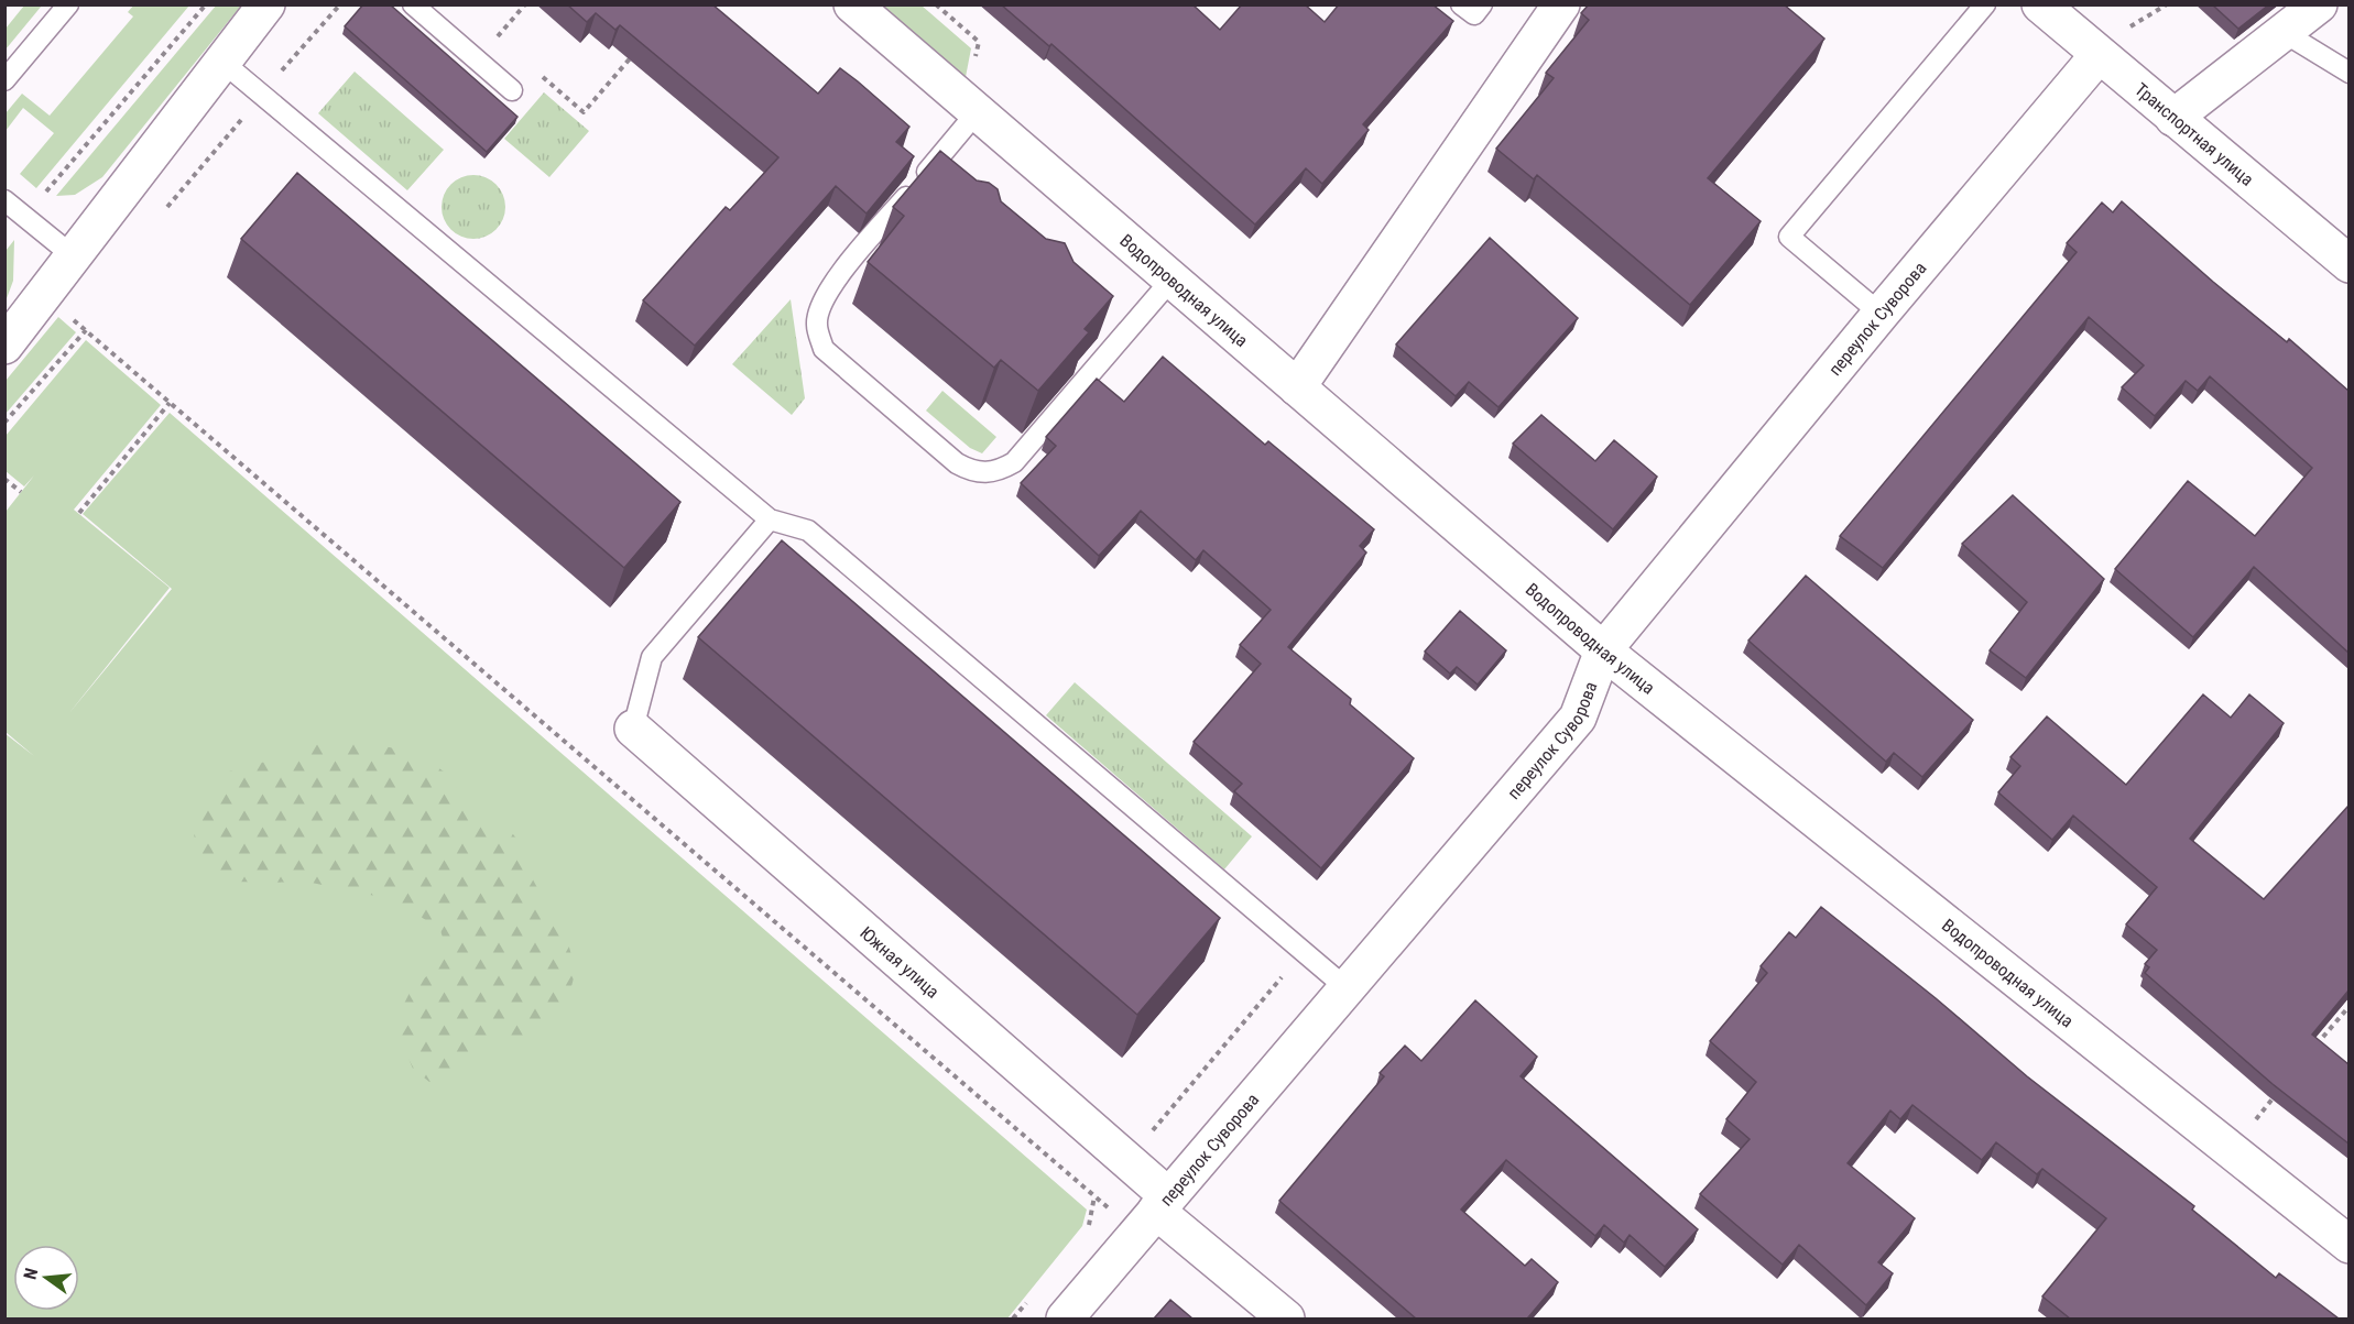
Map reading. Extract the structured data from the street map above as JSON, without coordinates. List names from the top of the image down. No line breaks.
{"streets":{"street":["Транспортная улица","Водопроводная улица","переулок Суворова","Южная улица"]},"crossings":[["Транспортная улица","переулок Суворова"],["Водопроводная улица","переулок Суворова"],["переулок Суворова","Южная улица"]],"north":"left"}
